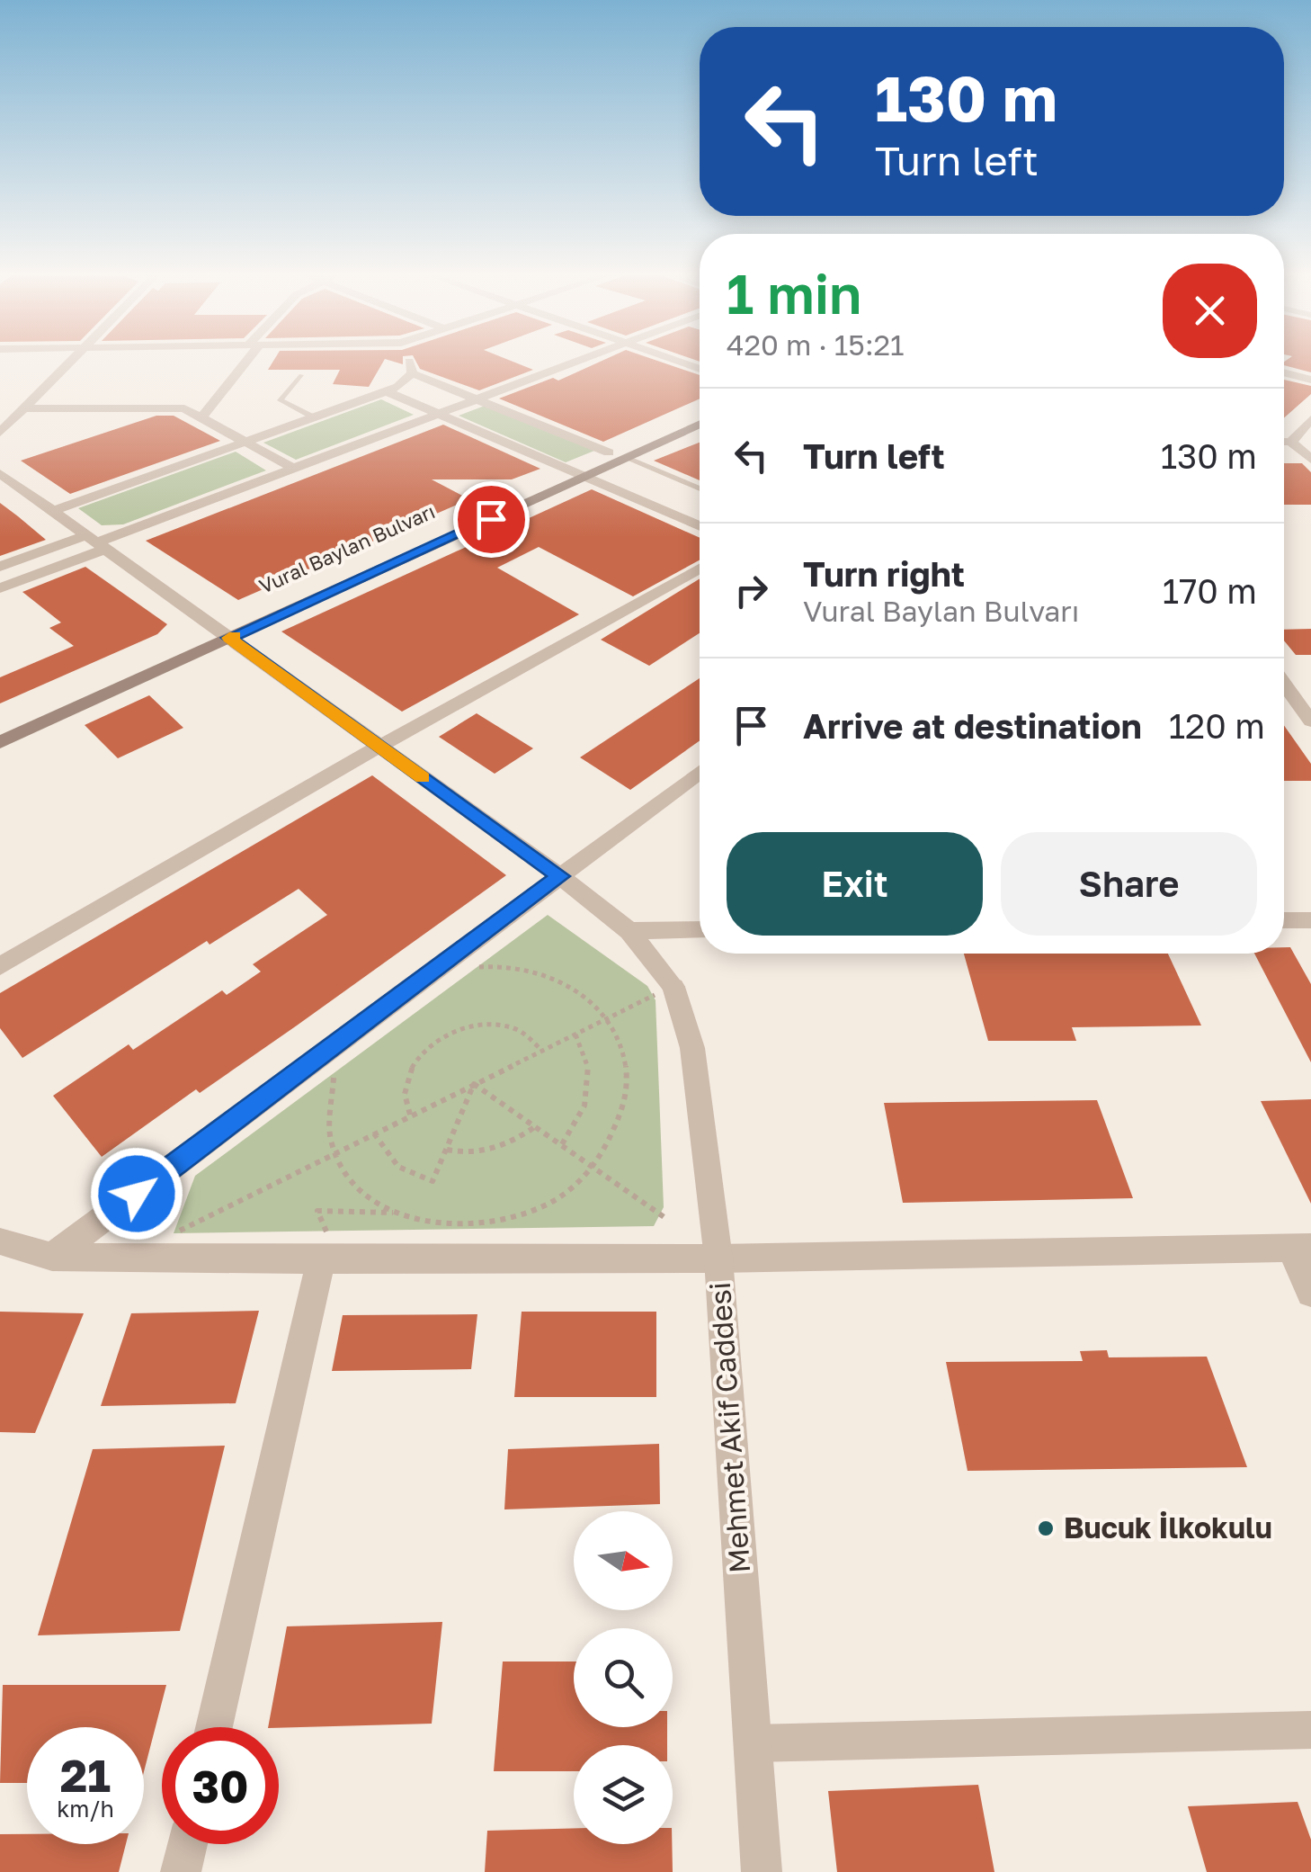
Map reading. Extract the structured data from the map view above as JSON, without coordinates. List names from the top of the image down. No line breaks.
{"streets":{"main road":["Vural Baylan Bulvarı"],"street":["Mehmet Akif Caddesi"]},"places":["Bucuk İlkokulu"],"north":"right","page":{"turn":["130 m","Turn left"],"heading":["1 min","420 m · 15:21"],"list":[{"name":"Turn left","value":"130 m"},{"name":"Turn right","note":"Vural Baylan Bulvarı","value":"170 m"},{"name":"Arrive at destination","value":"120 m"}],"buttons":["Exit","Share"],"speed":"21 km/h","limit":"30"}}
